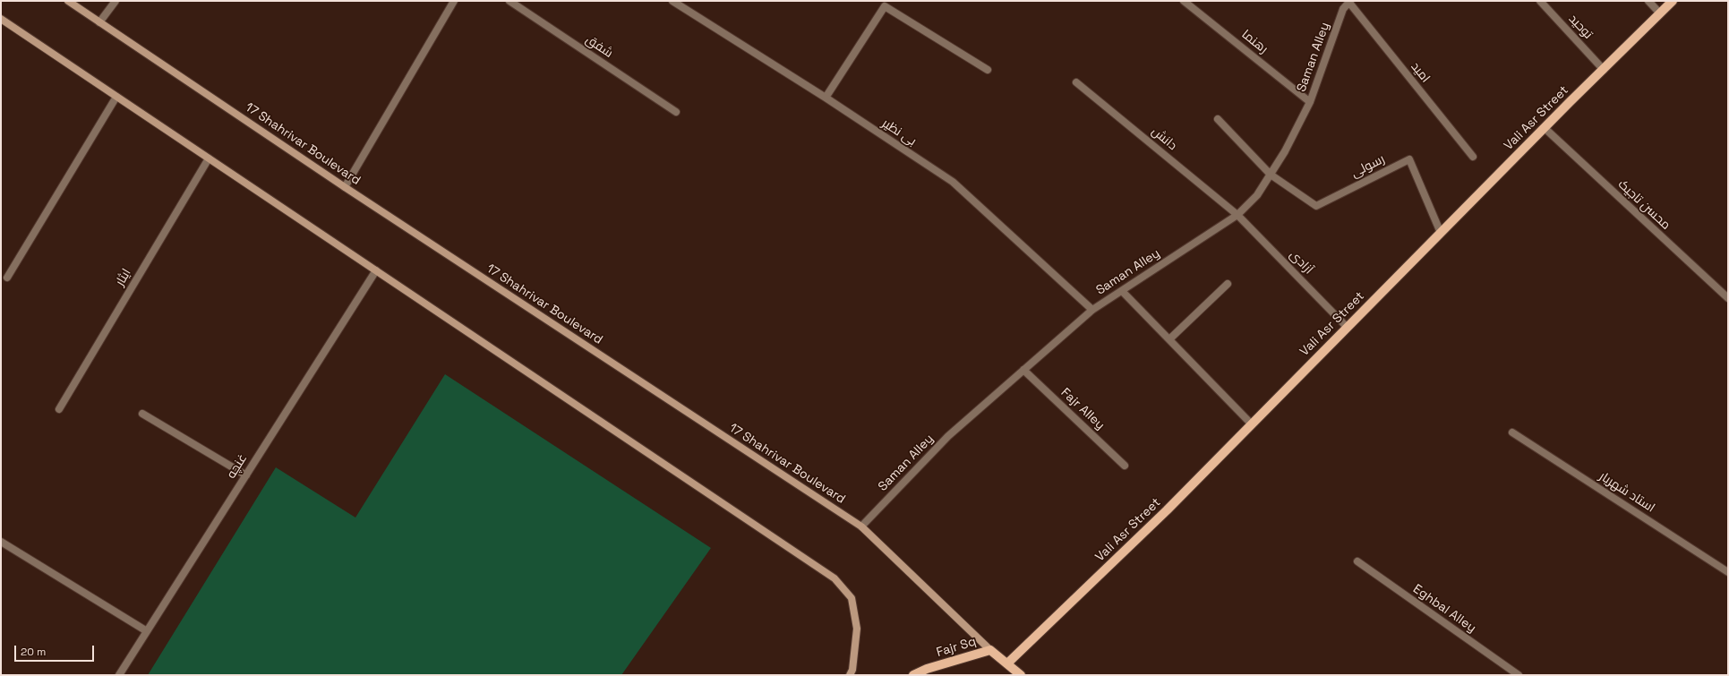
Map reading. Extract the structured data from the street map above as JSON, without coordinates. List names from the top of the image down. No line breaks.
{"streets":{"main road":["Vali Asr Street","17 Shahrivar Boulevard","Fajr Sq"],"street":["توحید","رهنما","شفق","Saman Alley","امید","بی نظیر","دانش","رسولی","محسن تاجیک","آزادی","ایثار","Fajr Alley","غنچه","استاد شهریار","Eghbal Alley"]},"crossings":[["توحید","Vali Asr Street"],["رهنما","Saman Alley"],["Saman Alley","امید"],["Saman Alley","بی نظیر"],["Saman Alley","دانش"],["Saman Alley","17 Shahrivar Boulevard"],["Saman Alley","رسولی"],["Saman Alley","آزادی"],["Saman Alley","Fajr Alley"],["Vali Asr Street","رسولی"],["Vali Asr Street","محسن تاجیک"],["Vali Asr Street","آزادی"],["Vali Asr Street","Fajr Sq"],["دانش","آزادی"],["17 Shahrivar Boulevard","Fajr Sq"]],"scale_bar":"20 m"}
